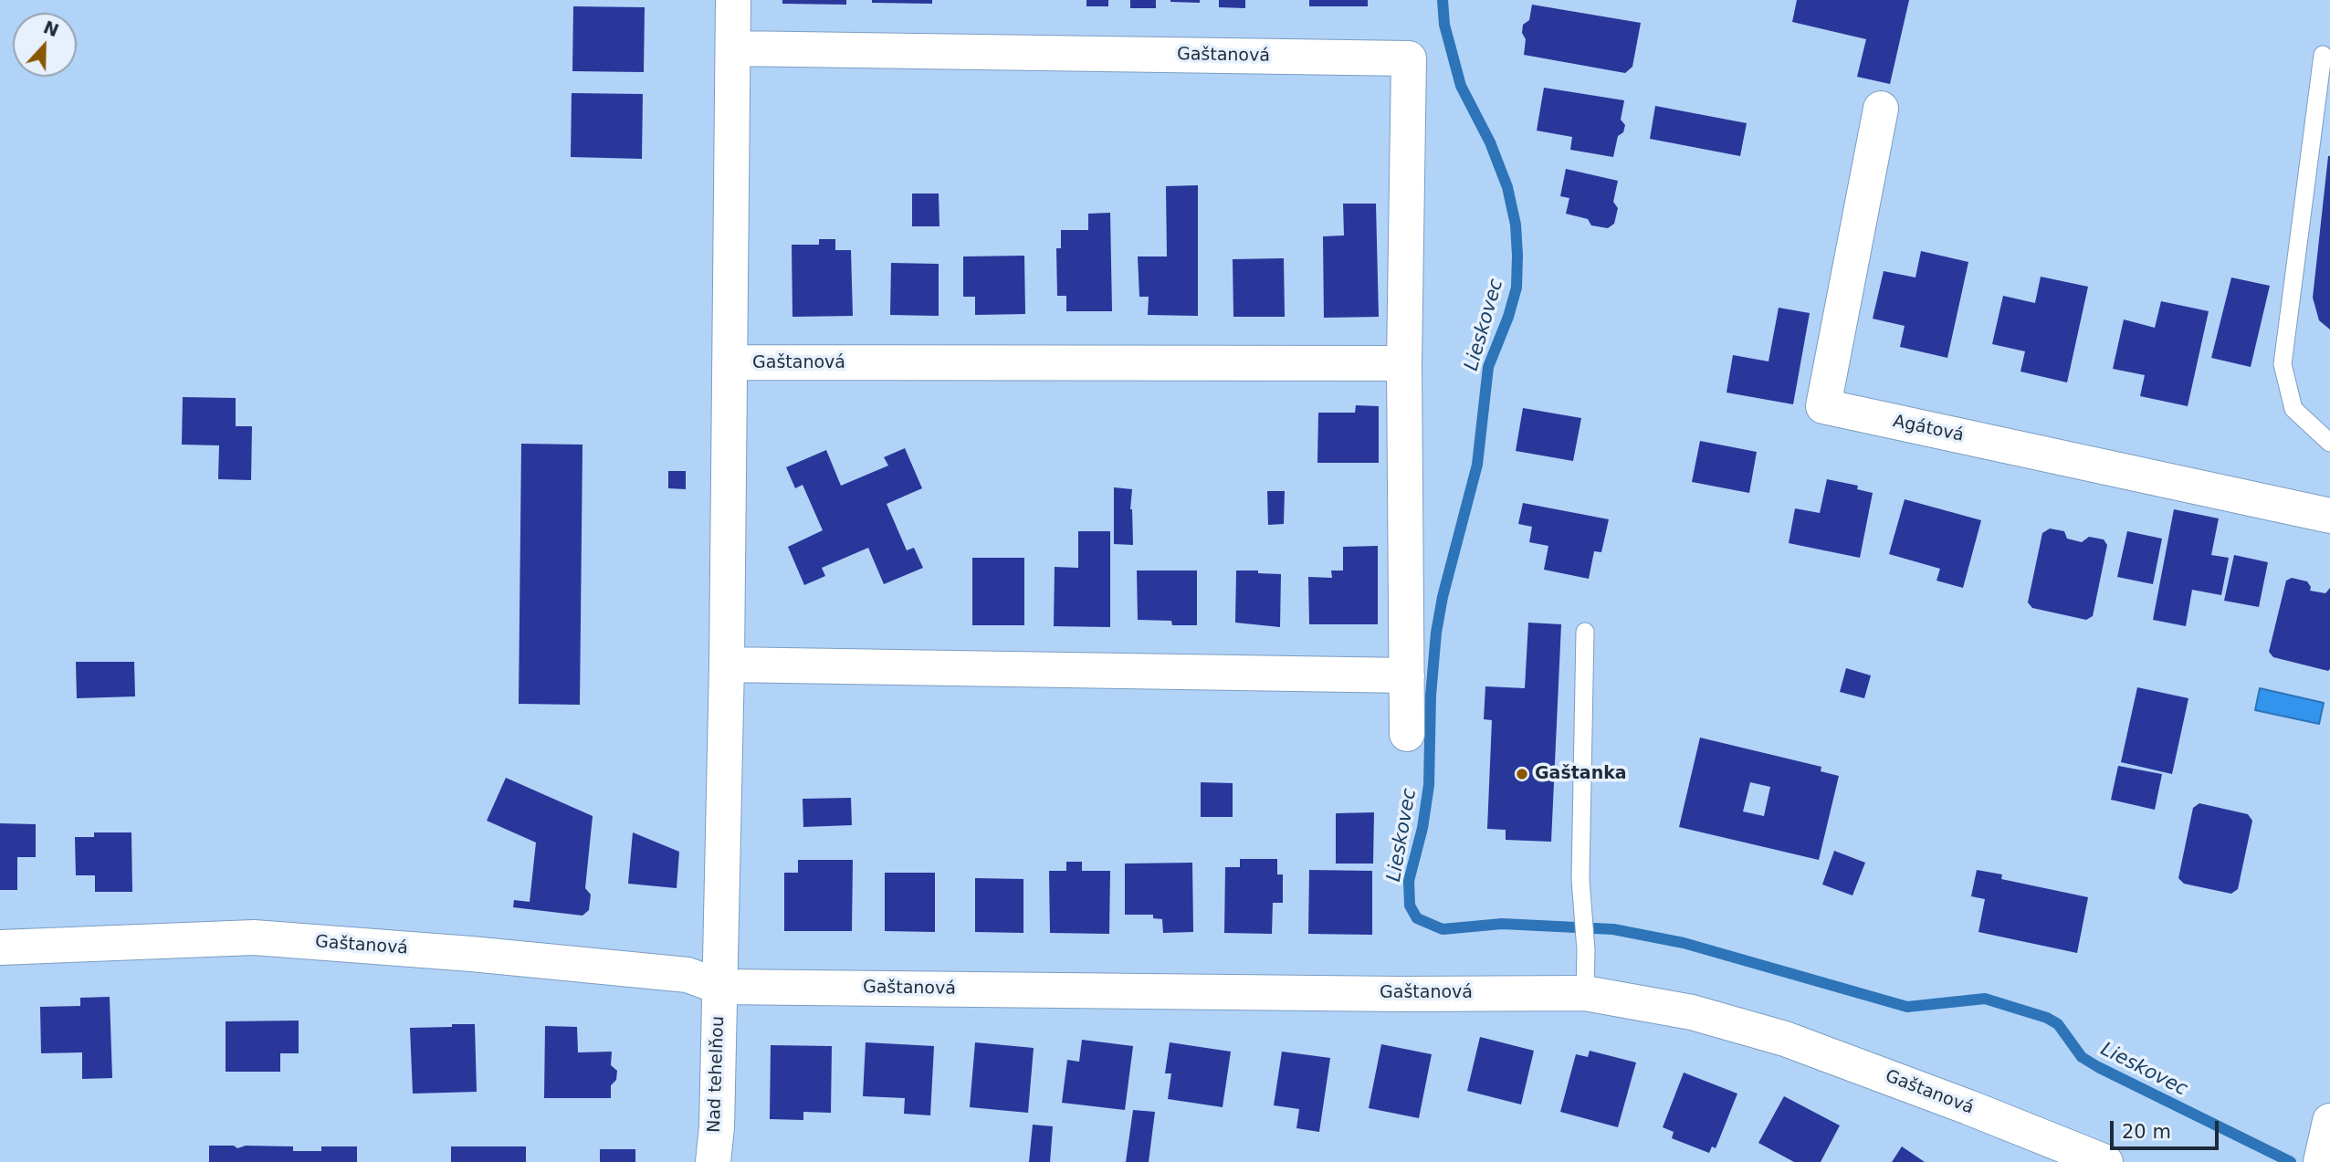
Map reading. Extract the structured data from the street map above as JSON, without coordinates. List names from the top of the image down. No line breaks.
{"streets":{"street":["Gaštanová","Agátová","Nad tehelňou"]},"crossings":[["Gaštanová","Nad tehelňou"]],"water":["Lieskovec"],"places":["Gaštanka"],"scale_bar":"20 m","north":"top"}
